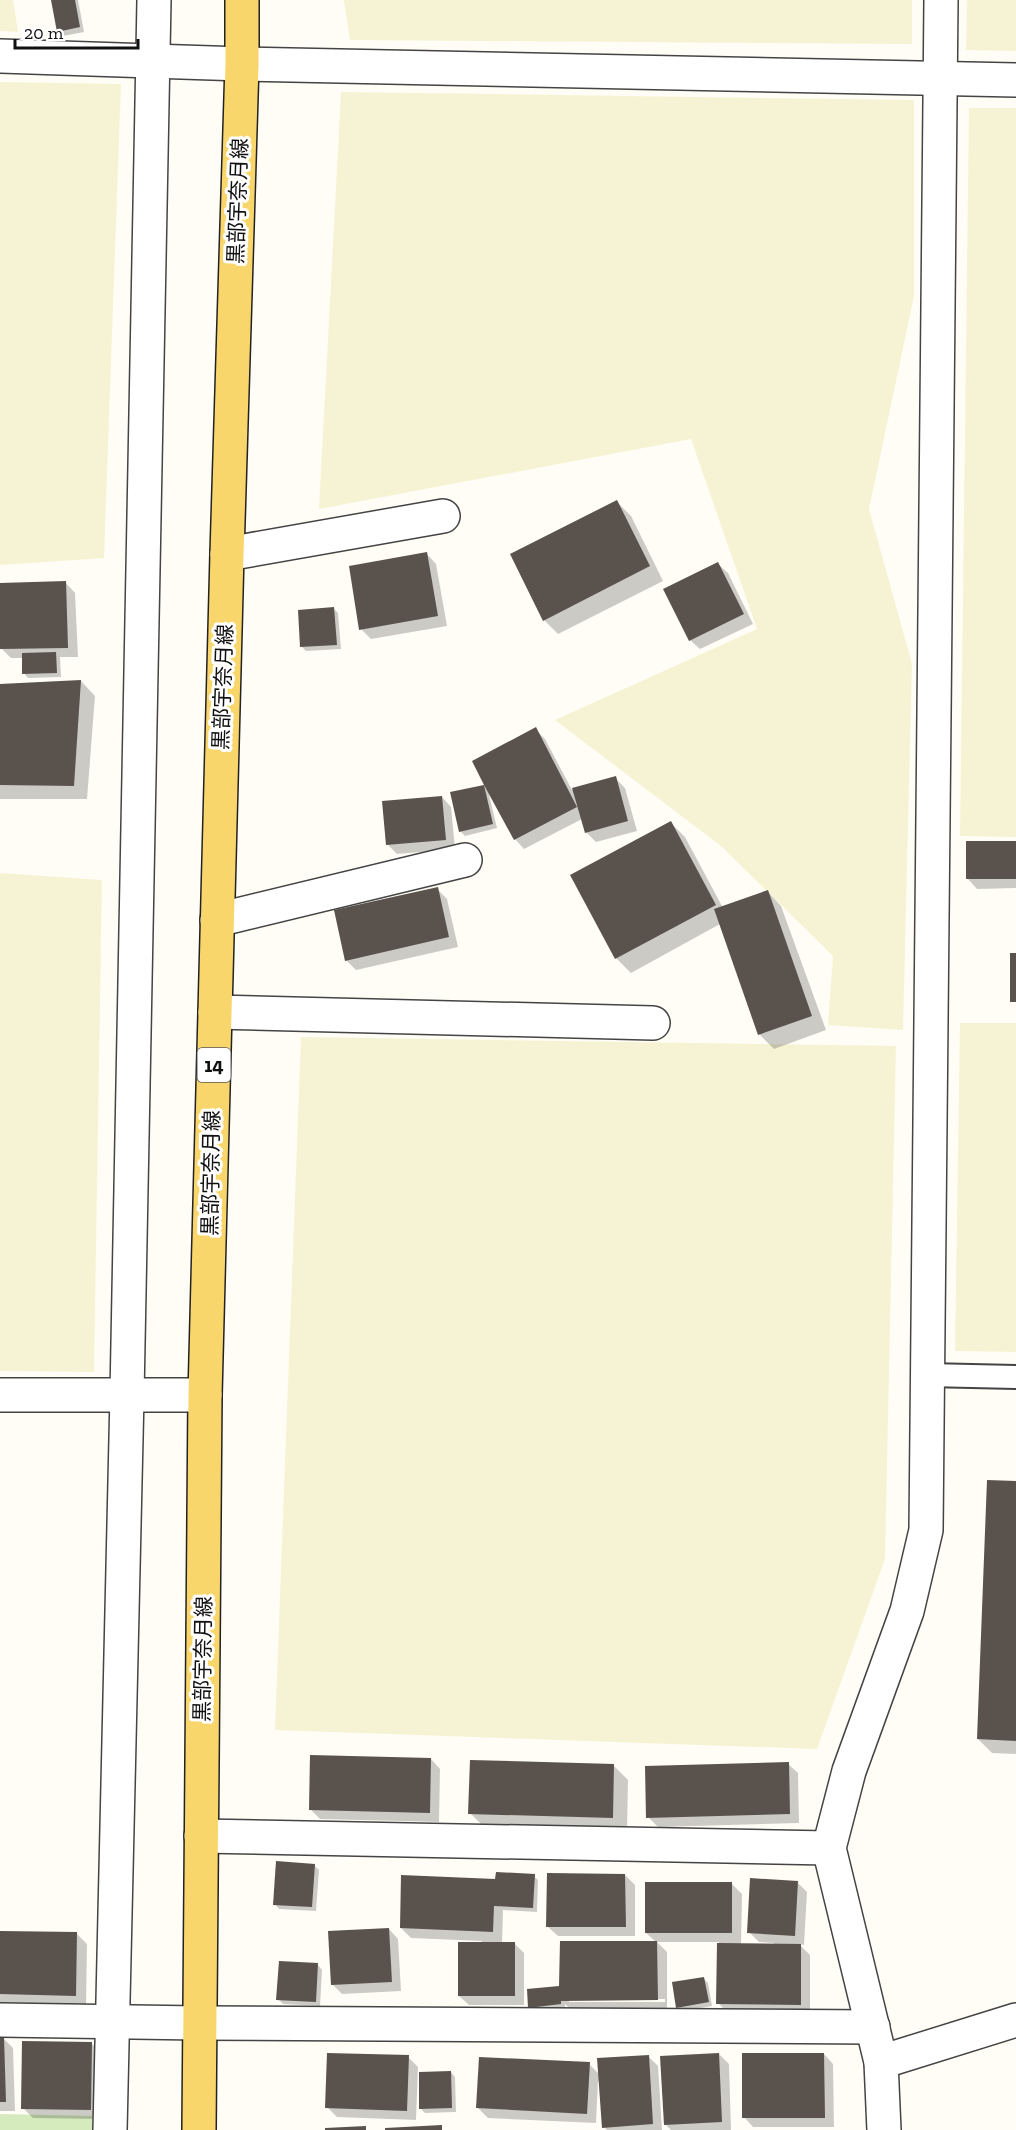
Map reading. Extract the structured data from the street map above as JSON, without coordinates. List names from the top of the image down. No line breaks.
{"streets":{"main road":["黒部宇奈月線","14"]},"scale_bar":"20 m"}
